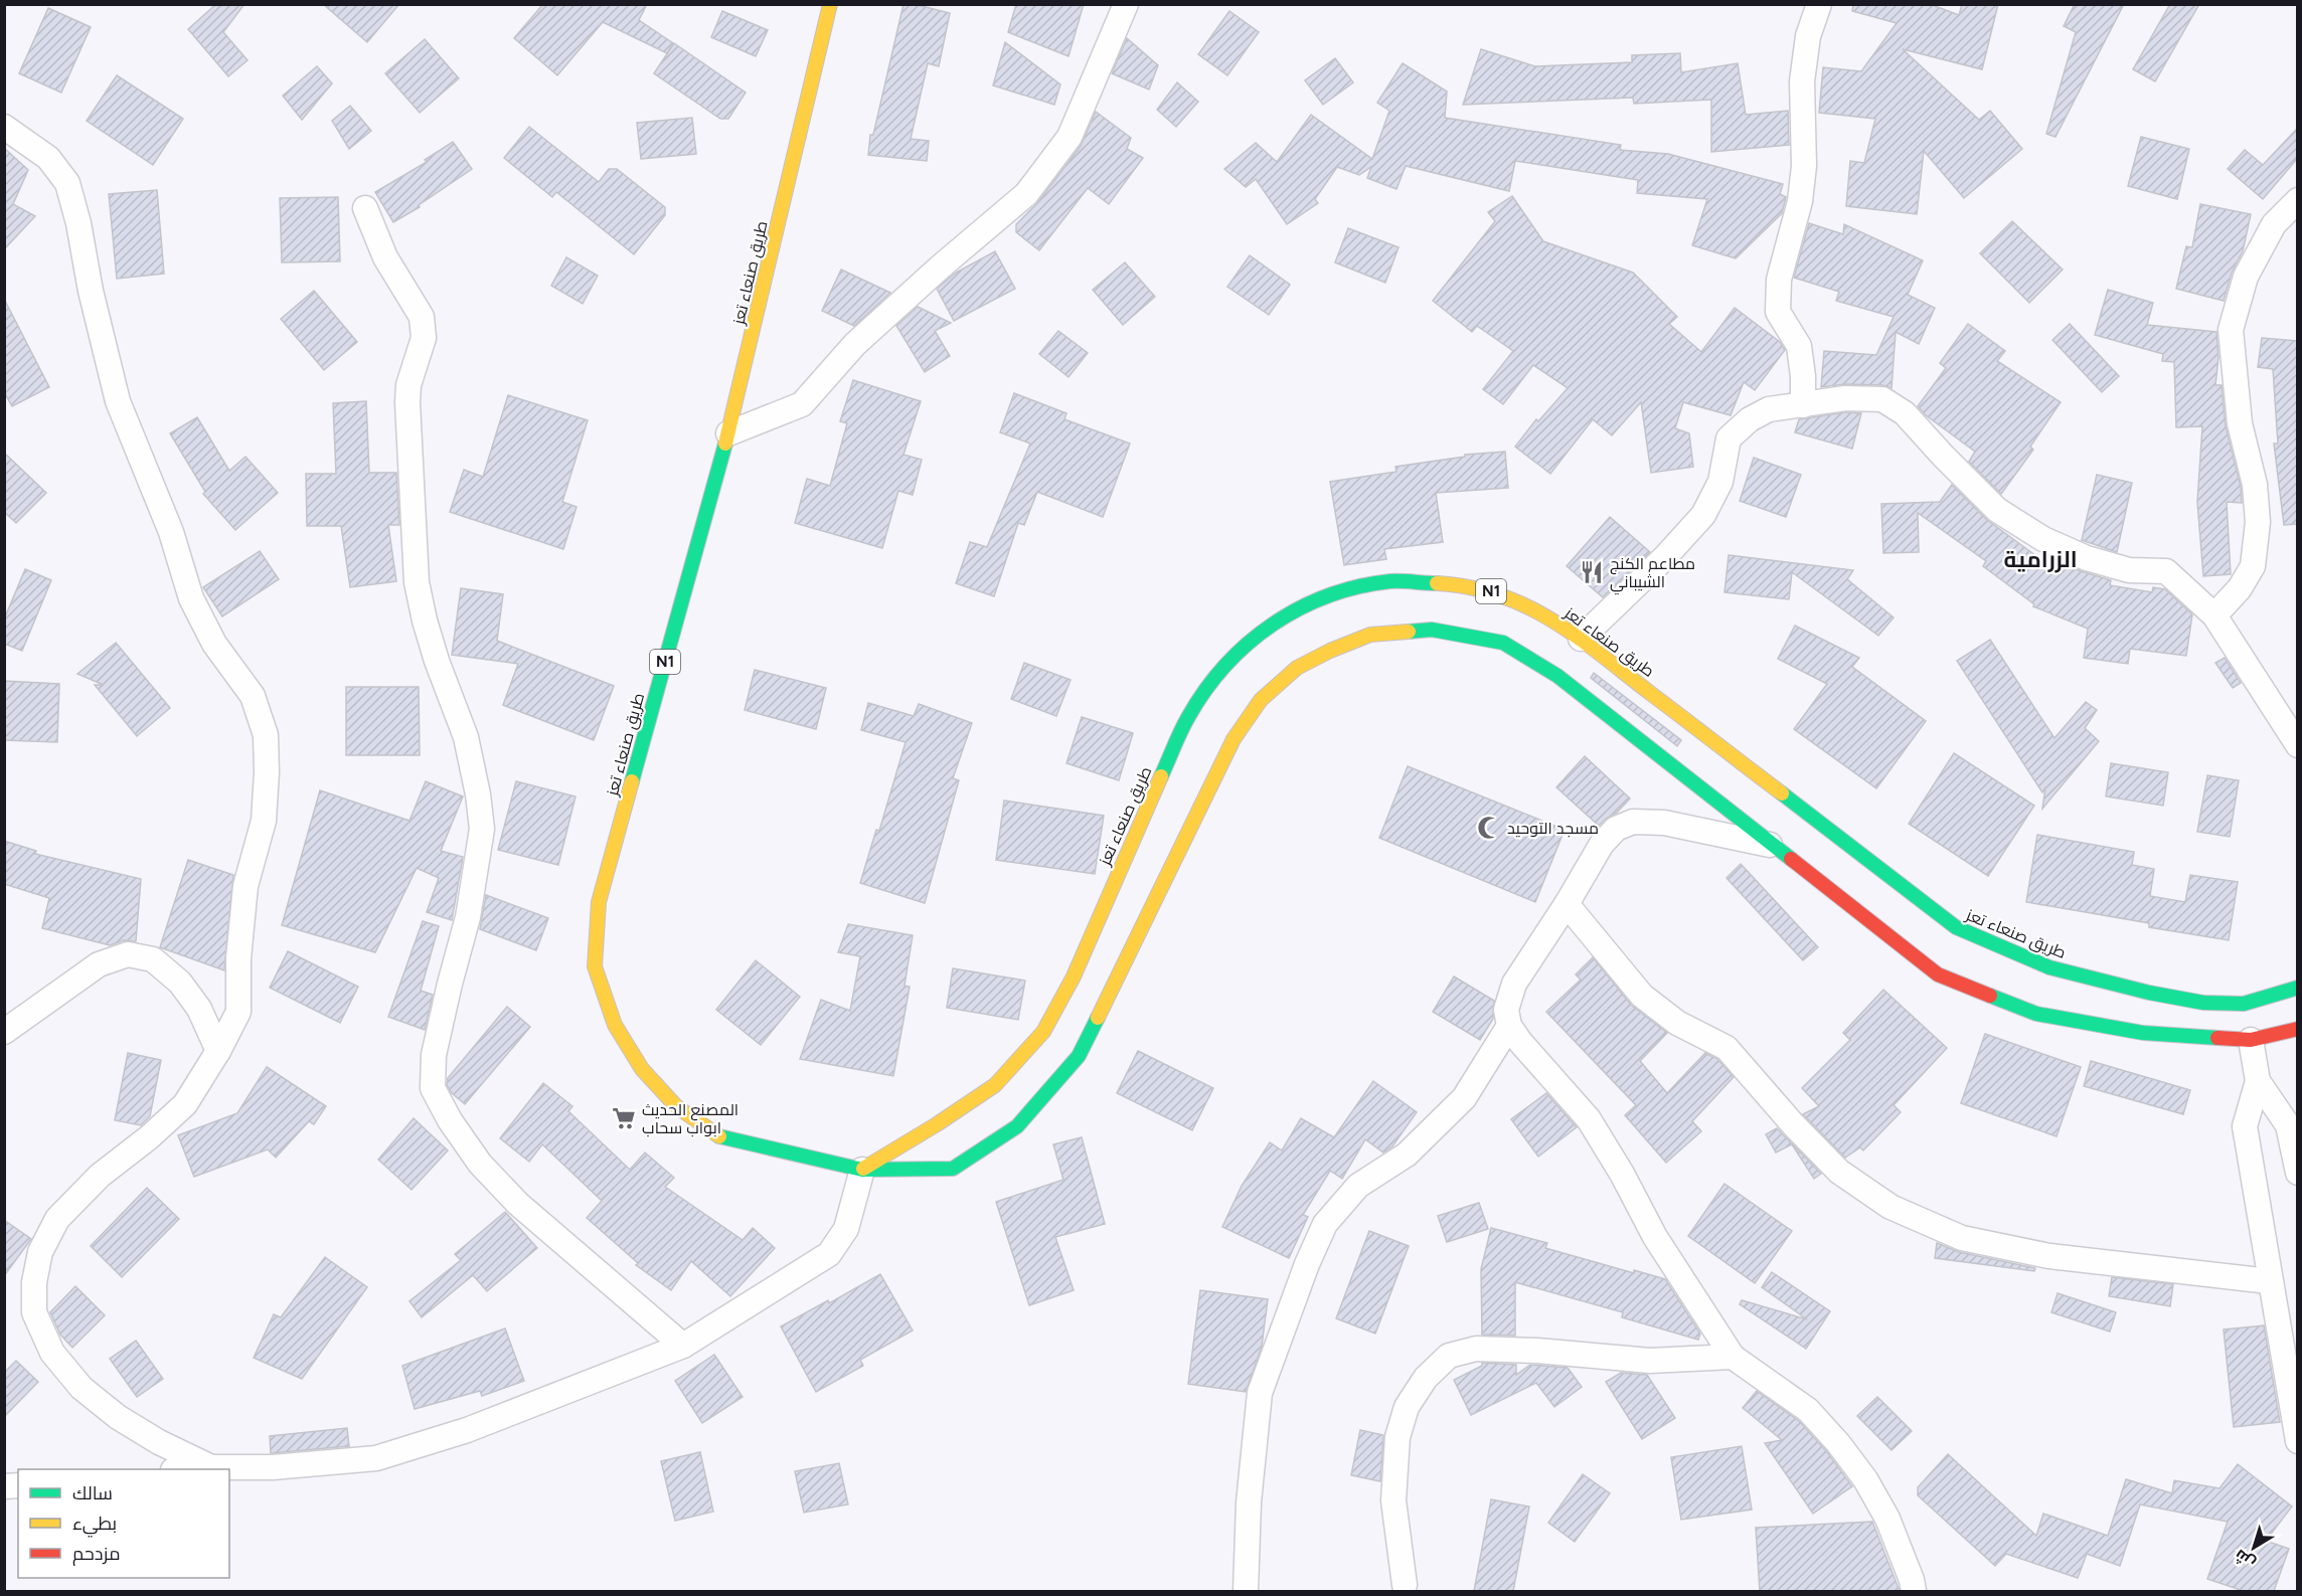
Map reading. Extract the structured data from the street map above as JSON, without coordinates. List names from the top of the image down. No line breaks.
{"streets":{"highway":["طريق صنعاء تعز","N1"]},"districts":["الزرامية"],"places":{"restaurant":["مطاعم الكنج الشيباني"],"mosque":["مسجد التوحيد"],"supermarket":["المصنع الحديث ابواب سحاب"]},"legend":["سالك","بطيء","مزدحم"],"north":"bottom left"}
